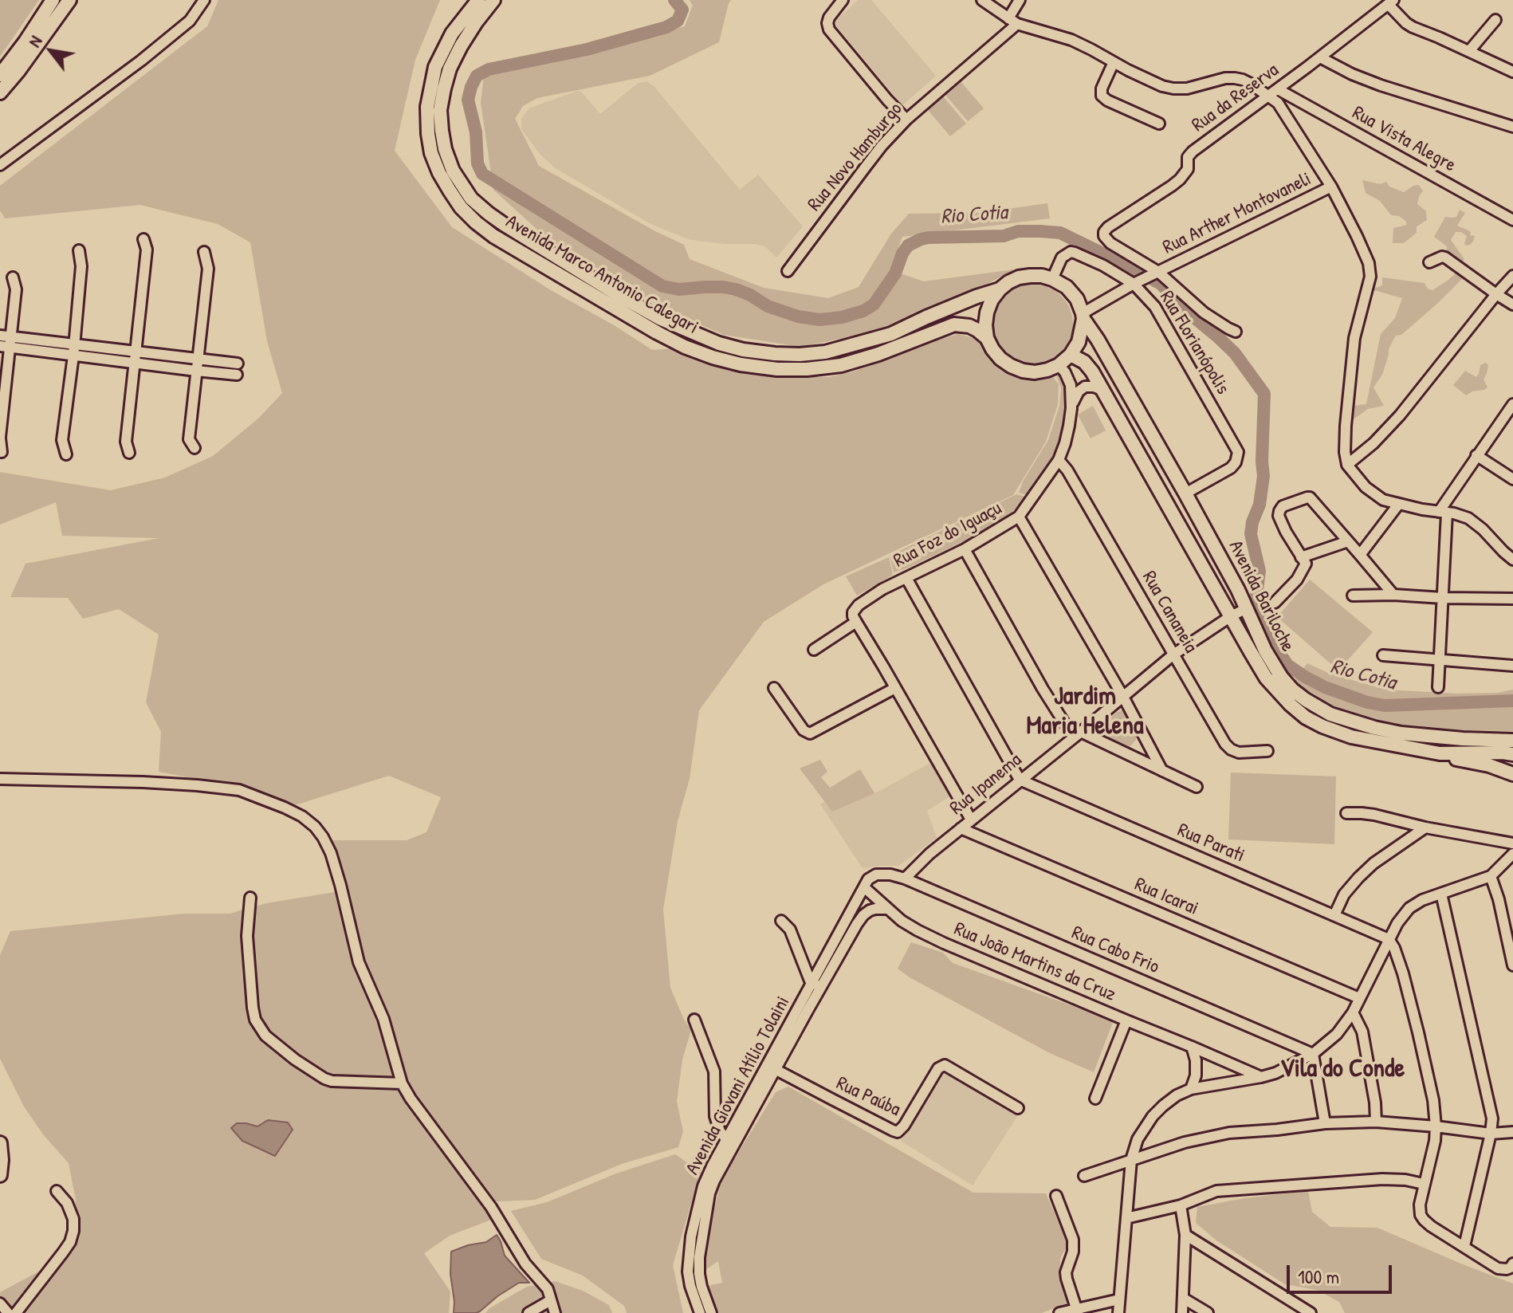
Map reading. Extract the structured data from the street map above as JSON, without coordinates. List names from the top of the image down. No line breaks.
{"streets":{"main road":["Avenida Marco Antonio Calegari","Avenida Bariloche"],"street":["Rua da Reserva","Rua Vista Alegre","Rua Novo Hamburgo","Rua Arther Montovaneli","Rua Florianópolis","Rua Foz do Iguaçu","Rua Cananeia","Rua Ipanema","Rua Parati","Rua Icarai","Rua Cabo Frio","Rua João Martins da Cruz","Avenida Giovani Atílio Tolaini","Rua Paúba"]},"crossings":[["Rua da Reserva","Rua Vista Alegre"],["Rua da Reserva","Rua Arther Montovaneli"],["Rua Arther Montovaneli","Avenida Marco Antonio Calegari"],["Rua Arther Montovaneli","Rua Florianópolis"],["Rua Arther Montovaneli","Rua Foz do Iguaçu"],["Rua Arther Montovaneli","Avenida Bariloche"],["Avenida Marco Antonio Calegari","Rua Florianópolis"],["Avenida Marco Antonio Calegari","Rua Foz do Iguaçu"],["Avenida Marco Antonio Calegari","Avenida Bariloche"],["Rua Florianópolis","Rua Foz do Iguaçu"],["Rua Florianópolis","Avenida Bariloche"],["Rua Foz do Iguaçu","Avenida Bariloche"],["Rua Foz do Iguaçu","Rua Cananeia"],["Avenida Bariloche","Rua Ipanema"],["Rua Cananeia","Rua Ipanema"],["Rua Ipanema","Rua Parati"],["Rua Ipanema","Rua Icarai"],["Rua Ipanema","Rua Cabo Frio"],["Rua João Martins da Cruz","Avenida Giovani Atílio Tolaini"],["Avenida Giovani Atílio Tolaini","Rua Paúba"]],"districts":["Jardim Maria Helena","Vila do Conde"],"water":["Rio Cotia"],"scale_bar":"100 m","north":"top left"}
